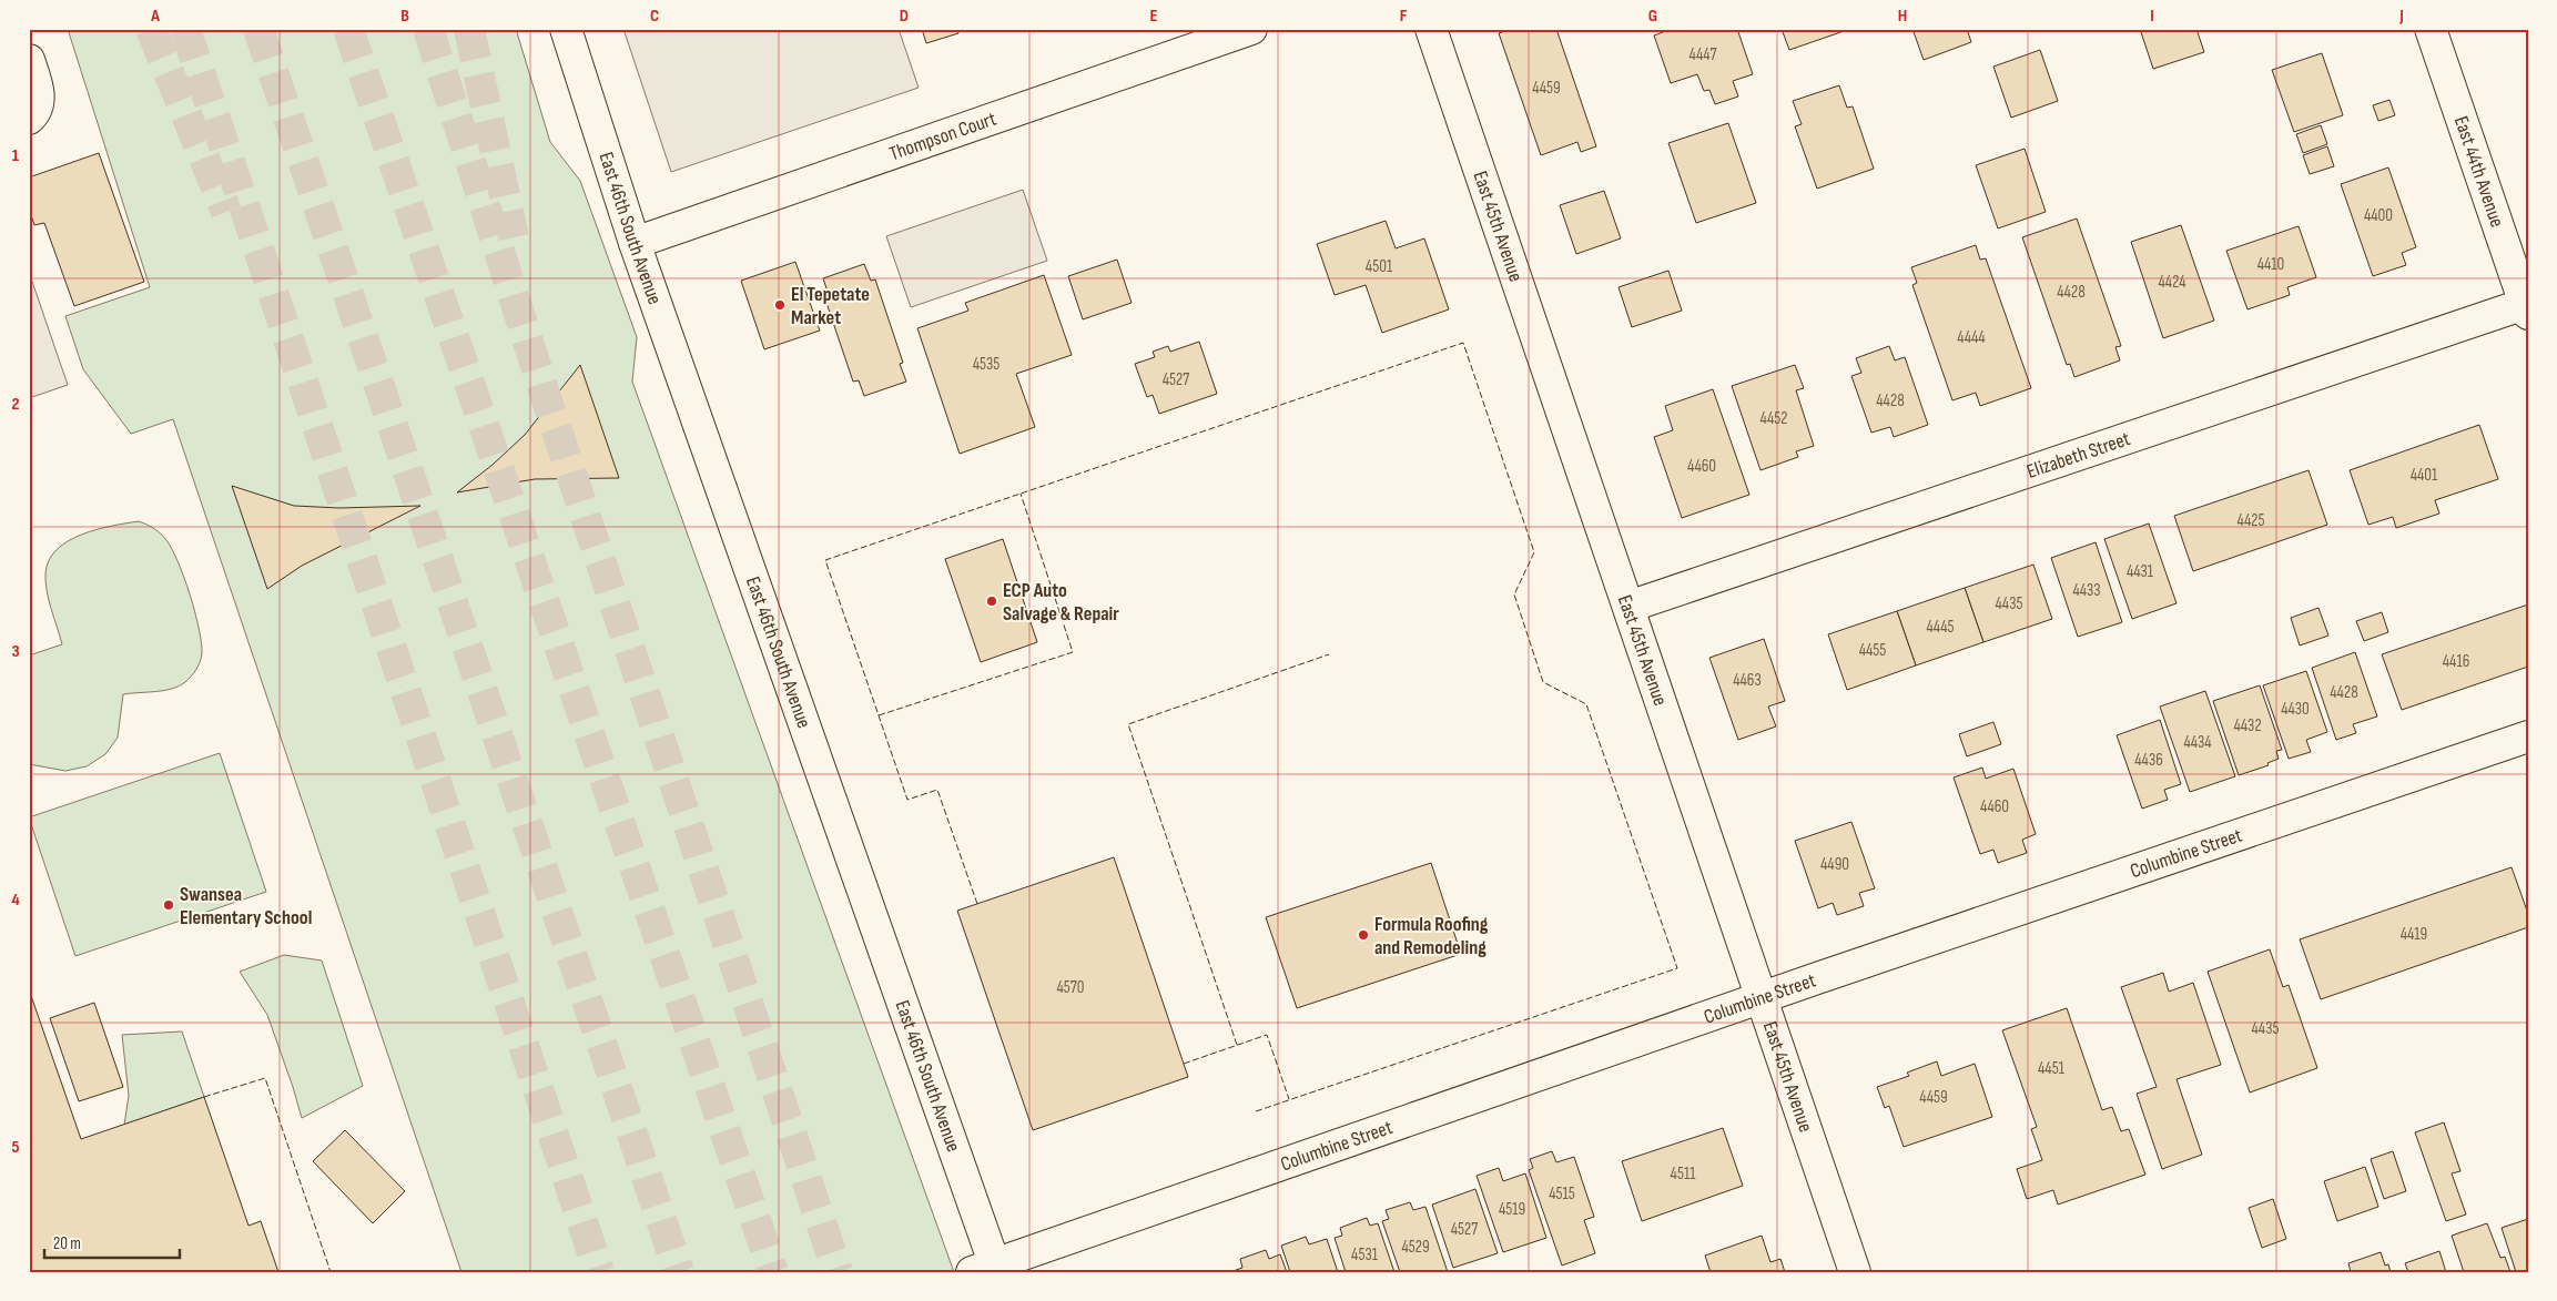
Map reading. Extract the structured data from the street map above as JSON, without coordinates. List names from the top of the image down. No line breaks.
{"streets":{"street":["Thompson Court","East 44th Avenue","East 45th Avenue","East 46th South Avenue","Elizabeth Street","Columbine Street"]},"crossings":[["Thompson Court","East 46th South Avenue"],["East 44th Avenue","Elizabeth Street"],["East 45th Avenue","Elizabeth Street"],["East 45th Avenue","Columbine Street"],["East 46th South Avenue","Columbine Street"]],"places":["El Tepetate Market","ECP Auto Salvage & Repair","Swansea Elementary School","Formula Roofing and Remodeling"],"house_numbers":["4447","4459","4400","4410","4501","4424","4428","4444","4535","4527","4428","4452","4460","4401","4425","4431","4433","4435","4445","4455","4416","4463","4428","4430","4432","4434","4436","4460","4490","4419","4570","4435","4451","4459","4511","4515","4519","4527","4529","4531"],"scale_bar":"20 m","grid":{"columns":["A","B","C","D","E","F","G","H","I","J"],"rows":["1","2","3","4","5"]}}
